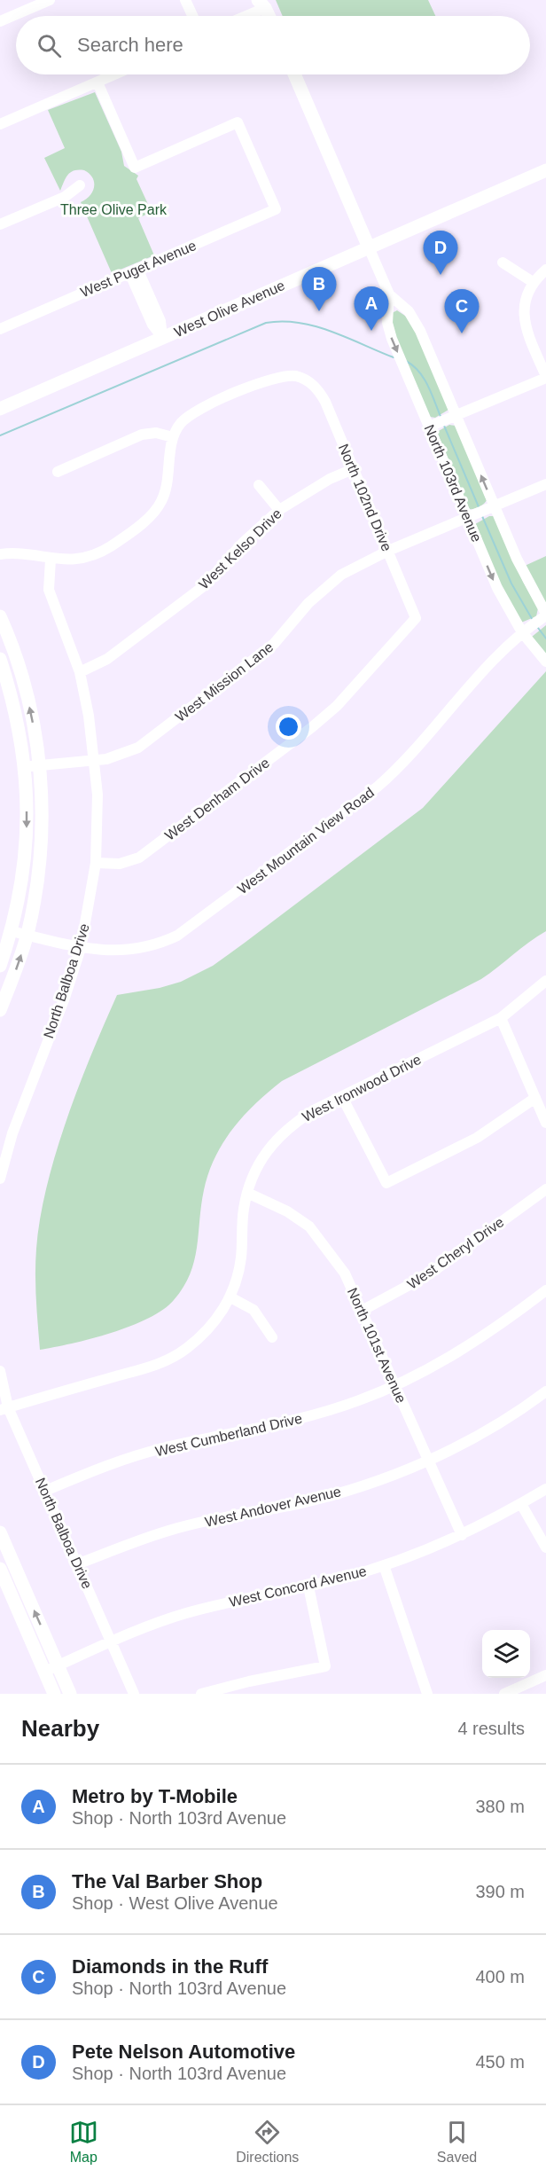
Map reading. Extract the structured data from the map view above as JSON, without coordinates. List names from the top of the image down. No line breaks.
{"streets":{"main road":["West Olive Avenue","North 103rd Avenue"],"street":["West Puget Avenue","North 102nd Drive","West Kelso Drive","West Mission Lane","West Denham Drive","West Mountain View Road","North Balboa Drive","West Ironwood Drive","West Cheryl Drive","North 101st Avenue","West Cumberland Drive","West Andover Avenue","West Concord Avenue"]},"crossings":[["West Olive Avenue","North 103rd Avenue"],["North 103rd Avenue","West Mission Lane"],["North 103rd Avenue","West Mountain View Road"],["North 102nd Drive","West Kelso Drive"],["North 102nd Drive","West Mission Lane"],["North 102nd Drive","West Denham Drive"],["West Kelso Drive","North Balboa Drive"],["West Mission Lane","North Balboa Drive"],["West Denham Drive","North Balboa Drive"],["West Mountain View Road","North Balboa Drive"],["North Balboa Drive","West Ironwood Drive"],["North Balboa Drive","West Cumberland Drive"],["North Balboa Drive","West Andover Avenue"],["North Balboa Drive","West Concord Avenue"],["West Ironwood Drive","North 101st Avenue"],["West Cheryl Drive","North 101st Avenue"],["North 101st Avenue","West Cumberland Drive"],["North 101st Avenue","West Andover Avenue"],["North 101st Avenue","West Concord Avenue"]],"parks":["Three Olive Park"],"page":{"search":"Search here","pins":["D","B","A","C"],"heading":["Nearby","4 results"],"list":[{"mark":"A","name":"Metro by T-Mobile","note":"Shop · North 103rd Avenue","value":"380 m"},{"mark":"B","name":"The Val Barber Shop","note":"Shop · West Olive Avenue","value":"390 m"},{"mark":"C","name":"Diamonds in the Ruff","note":"Shop · North 103rd Avenue","value":"400 m"},{"mark":"D","name":"Pete Nelson Automotive","note":"Shop · North 103rd Avenue","value":"450 m"}],"nav":["Map","Directions","Saved"]}}
